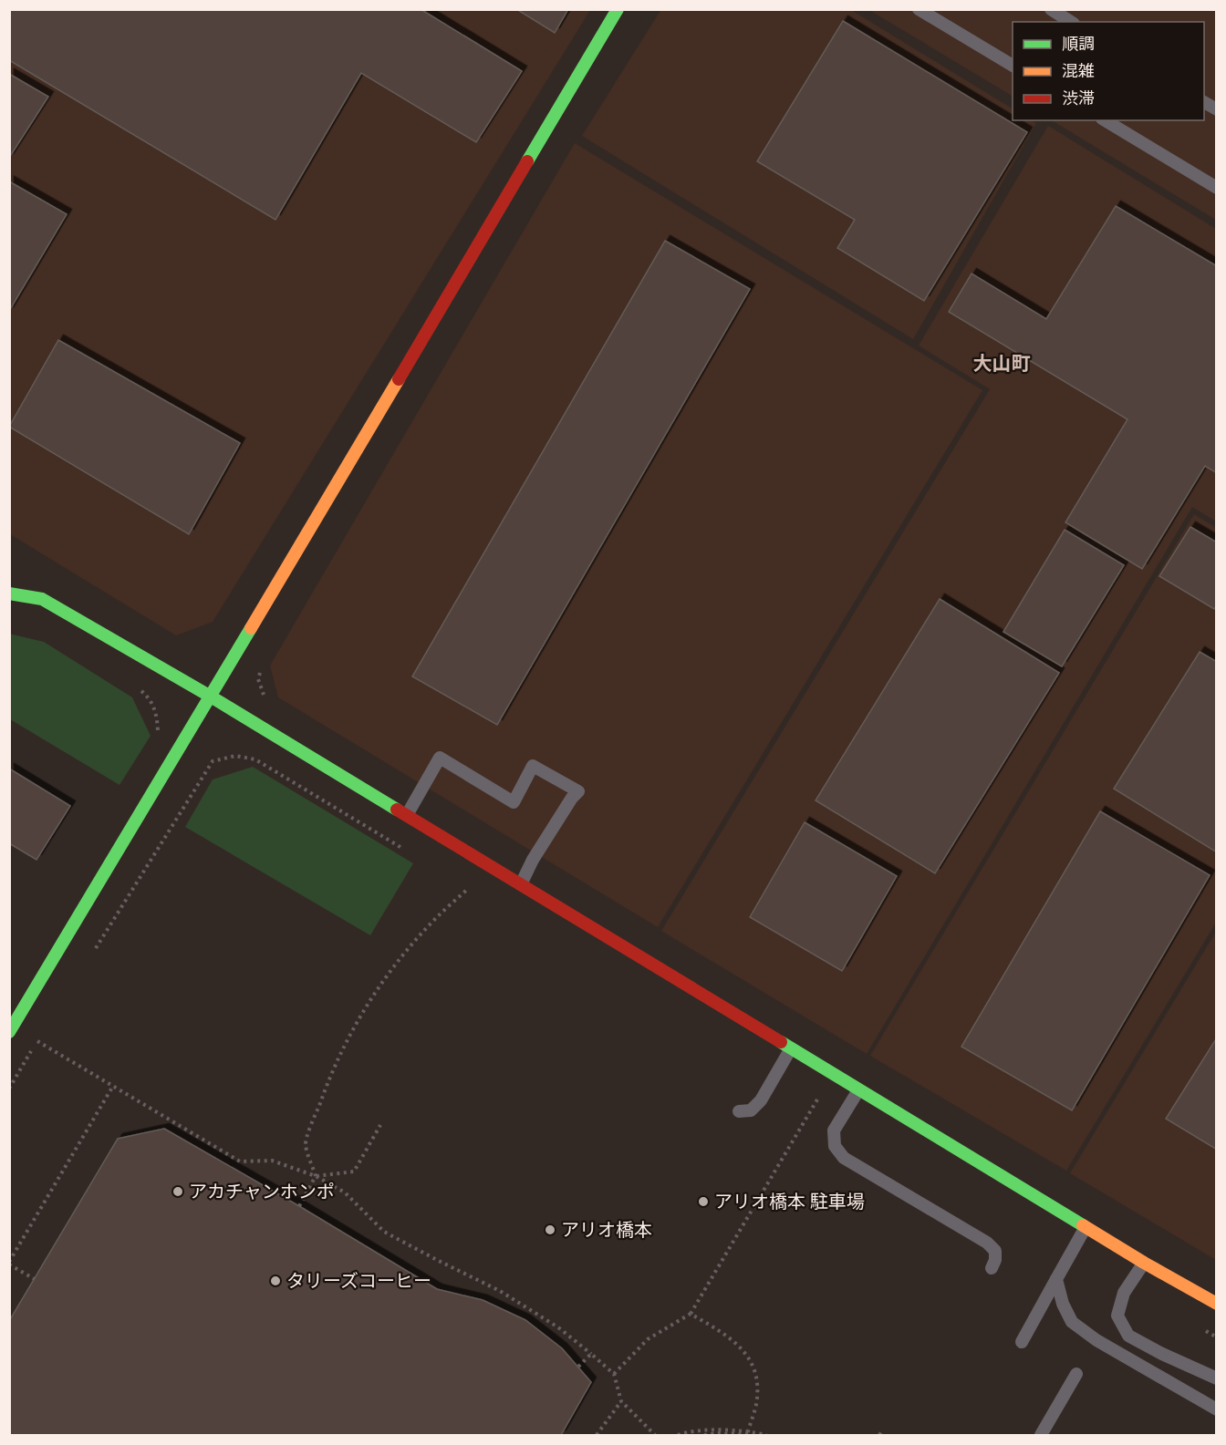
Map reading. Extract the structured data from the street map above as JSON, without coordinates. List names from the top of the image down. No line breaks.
{"districts":["大山町"],"places":["アカチャンホンポ","アリオ橋本 駐車場","アリオ橋本","タリーズコーヒー"],"legend":["順調","混雑","渋滞"]}
